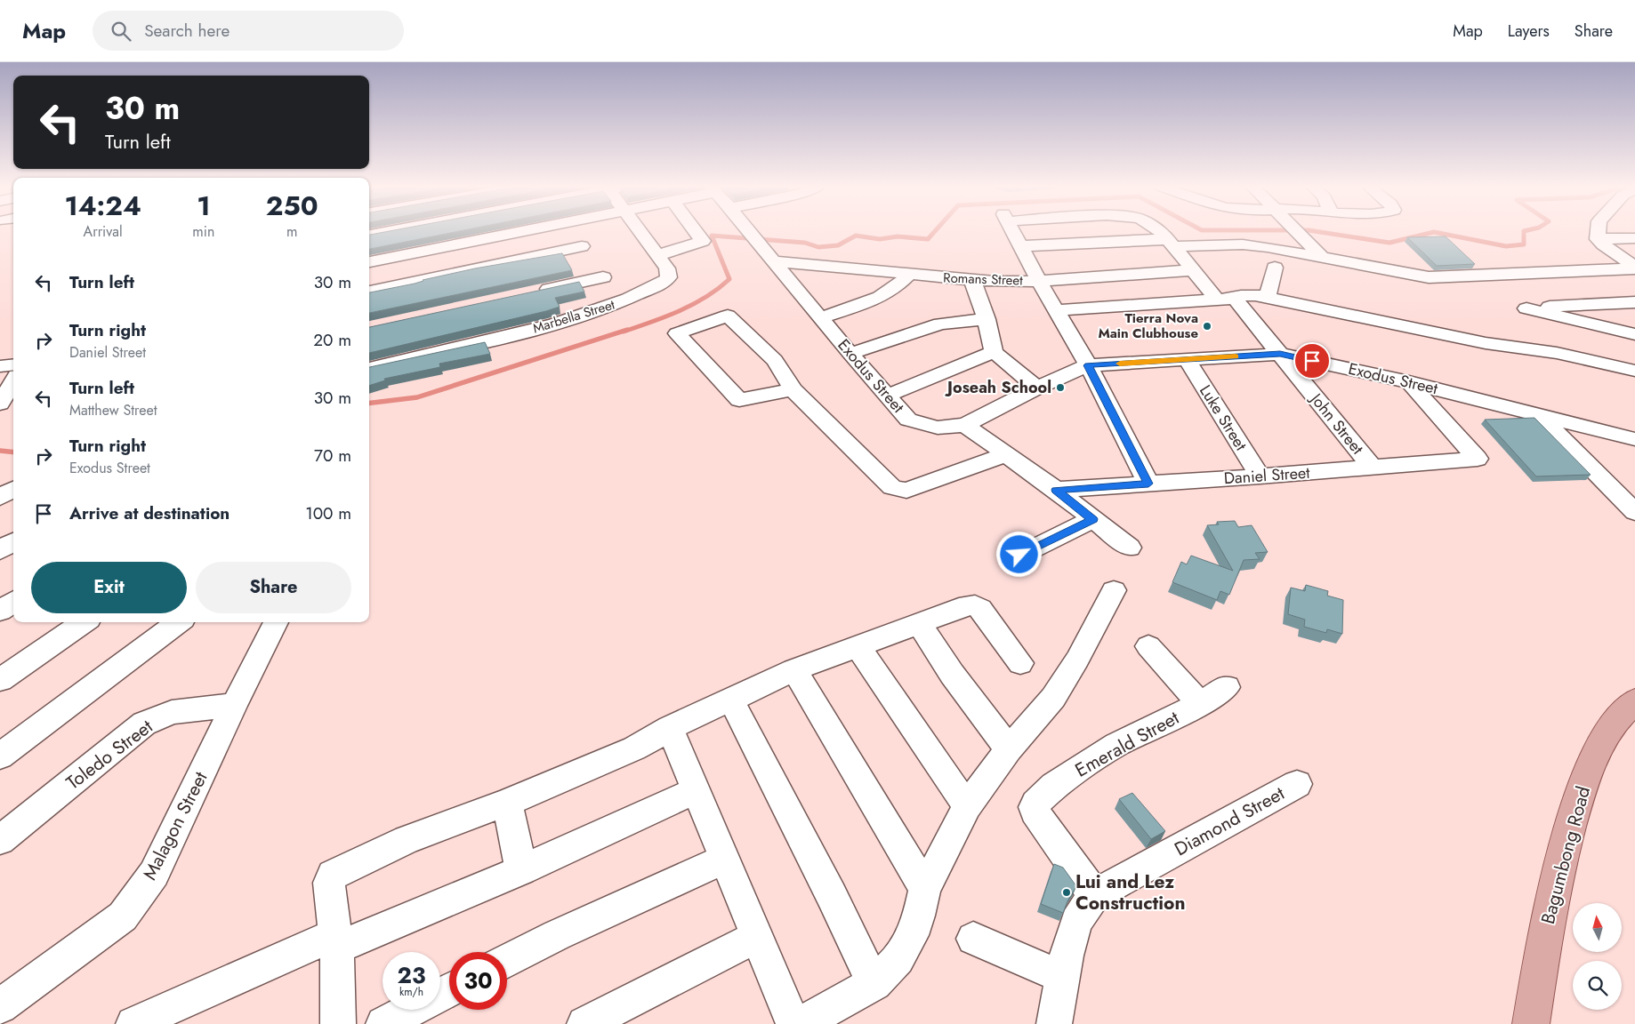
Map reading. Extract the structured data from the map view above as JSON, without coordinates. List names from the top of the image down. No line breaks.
{"streets":{"main road":["Bagumbong Road"],"street":["Romans Street","Marbella Street","Exodus Street","Luke Street","John Street","Daniel Street","Emerald Street","Toledo Street","Diamond Street","Malagon Street"]},"crossings":[["Romans Street","Exodus Street"],["Romans Street","John Street"],["Exodus Street","Luke Street"],["Exodus Street","John Street"],["Exodus Street","Daniel Street"],["Luke Street","Daniel Street"],["John Street","Daniel Street"],["Emerald Street","Diamond Street"],["Toledo Street","Malagon Street"]],"places":["Tierra Nova Main Clubhouse","Joseah School","Lui and Lez Construction"],"north":"top","page":{"header":"Map","search":"Search here","nav":["Map","Layers","Share"],"turn":["30 m","Turn left"],"eta":["14:24","Arrival","1","min","250","m"],"list":[{"name":"Turn left","value":"30 m"},{"name":"Turn right","note":"Daniel Street","value":"20 m"},{"name":"Turn left","note":"Matthew Street","value":"30 m"},{"name":"Turn right","note":"Exodus Street","value":"70 m"},{"name":"Arrive at destination","value":"100 m"}],"buttons":["Exit","Share"],"speed":"23 km/h","limit":"30"}}
